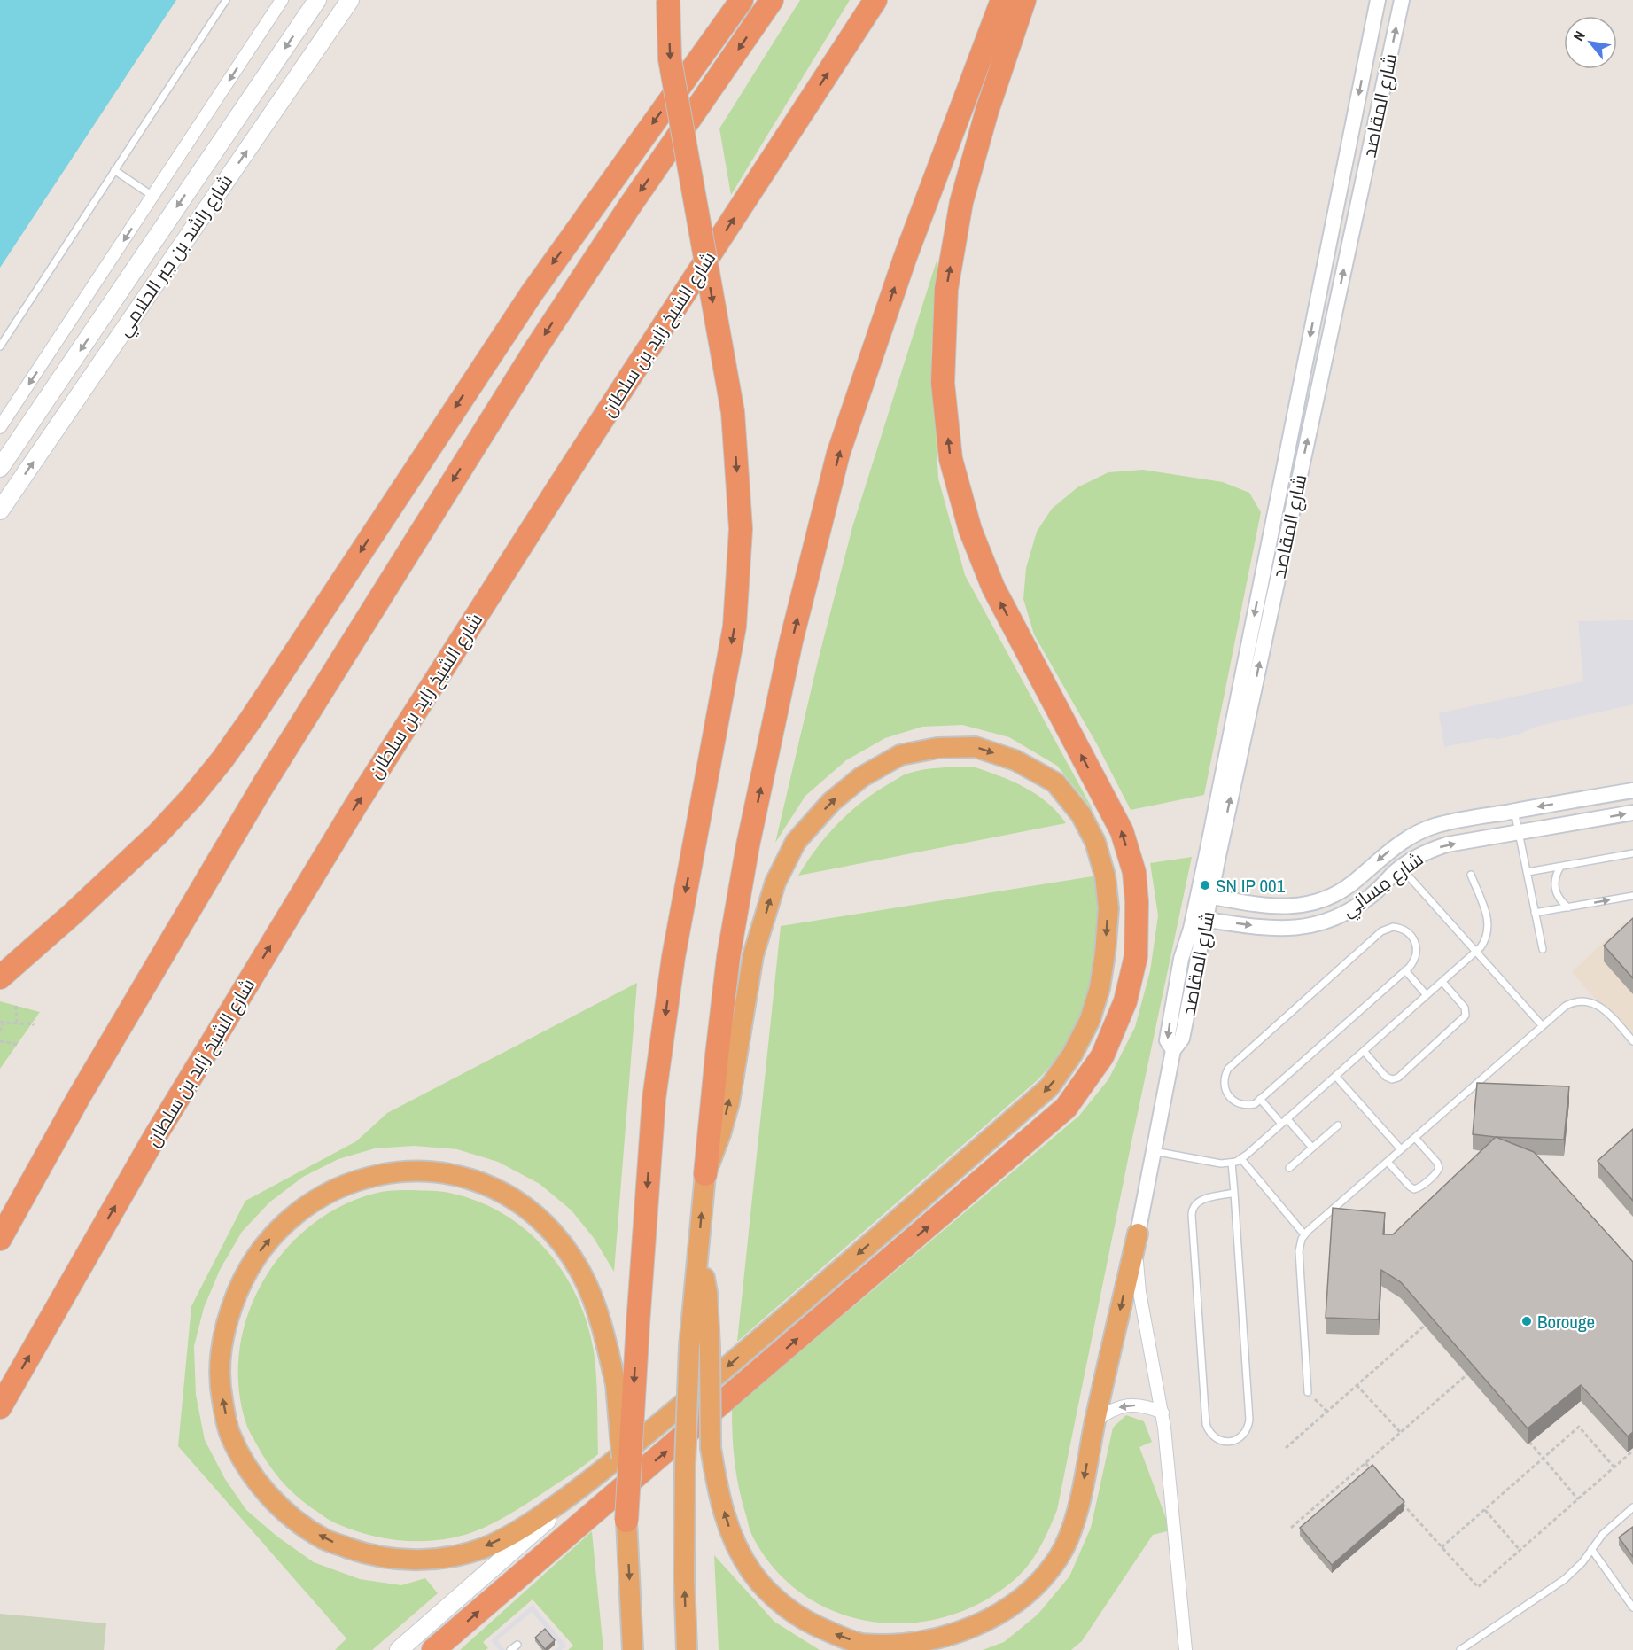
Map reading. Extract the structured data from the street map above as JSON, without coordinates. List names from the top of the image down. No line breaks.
{"streets":{"highway":["شارع الشيخ زايد بن سلطان"],"main road":["شارع راشد بن جبر الحلامي"],"street":["شارع المقاصد","شارع مِسانِي"]},"crossings":[["شارع المقاصد","شارع مِسانِي"]],"places":["SN IP 001","Borouge"],"north":"top left"}
